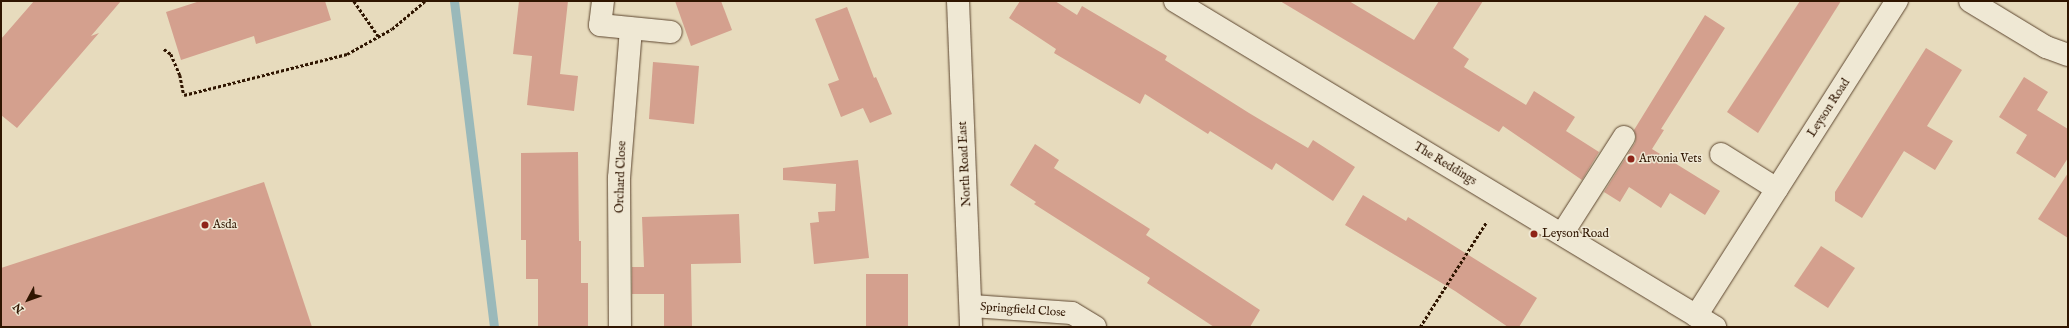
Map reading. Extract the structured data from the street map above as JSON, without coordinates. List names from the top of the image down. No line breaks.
{"streets":{"street":["Leyson Road","North Road East","The Reddings","Orchard Close","Springfield Close"]},"crossings":[["Leyson Road","The Reddings"],["North Road East","Springfield Close"]],"places":["Arvonia Vets","Asda","Leyson Road"],"north":"bottom left"}
